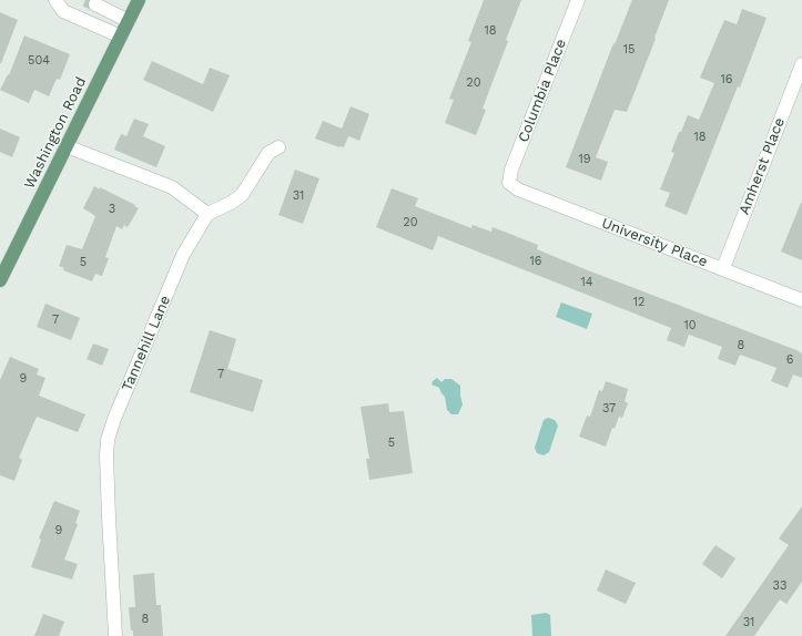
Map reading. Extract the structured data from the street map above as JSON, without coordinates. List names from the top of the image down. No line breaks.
{"streets":{"main road":["Washington Road"],"street":["Columbia Place","Amherst Place","University Place","Tannehill Lane"]},"crossings":[["Columbia Place","University Place"],["Amherst Place","University Place"]],"house_numbers":["18","15","504","16","20","18","19","31","3","20","16","5","14","12","7","10","8","6","7","9","37","5","9","33","8","31"]}
